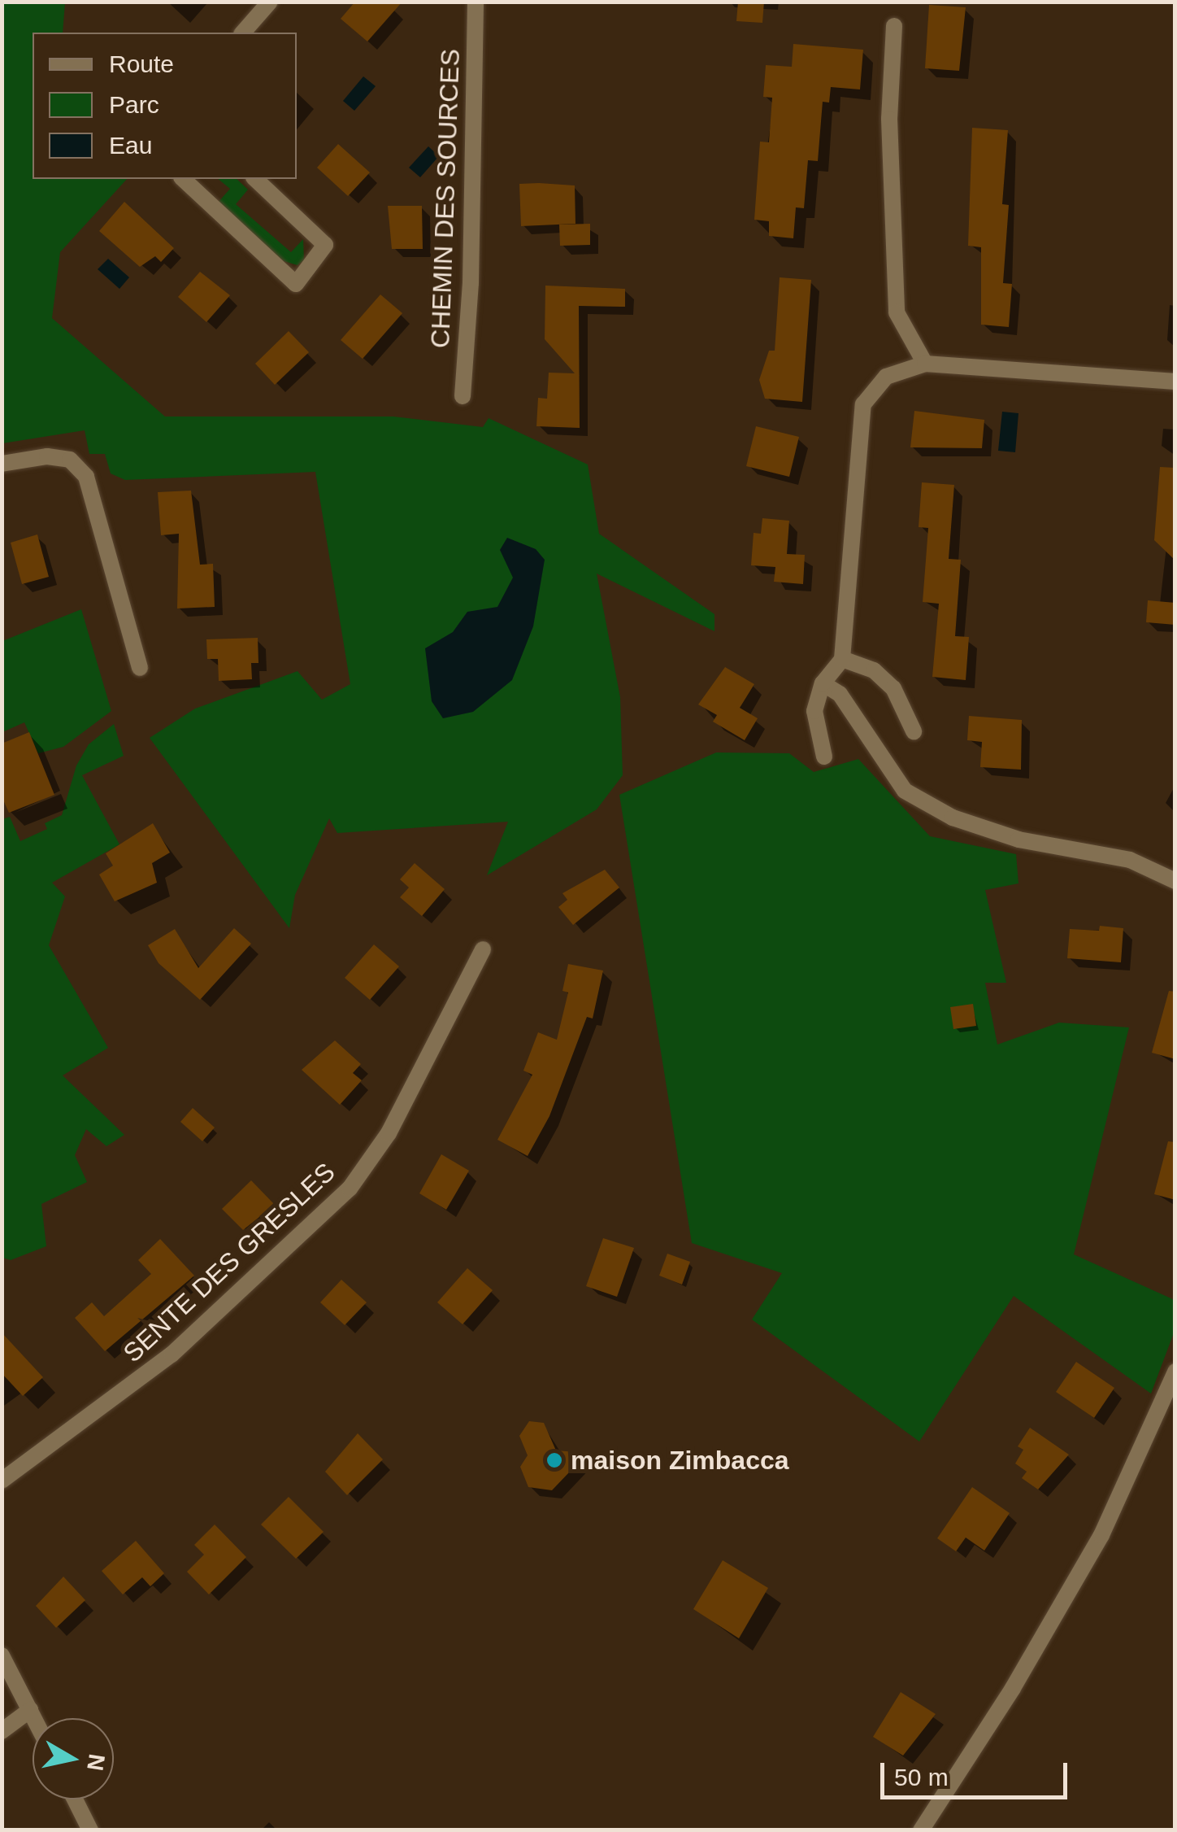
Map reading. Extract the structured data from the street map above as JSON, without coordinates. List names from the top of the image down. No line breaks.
{"streets":{"street":["CHEMIN DES SOURCES","SENTE DES GRESLES"]},"places":["maison Zimbacca"],"legend":["Route","Parc","Eau"],"scale_bar":"50 m","north":"right"}
